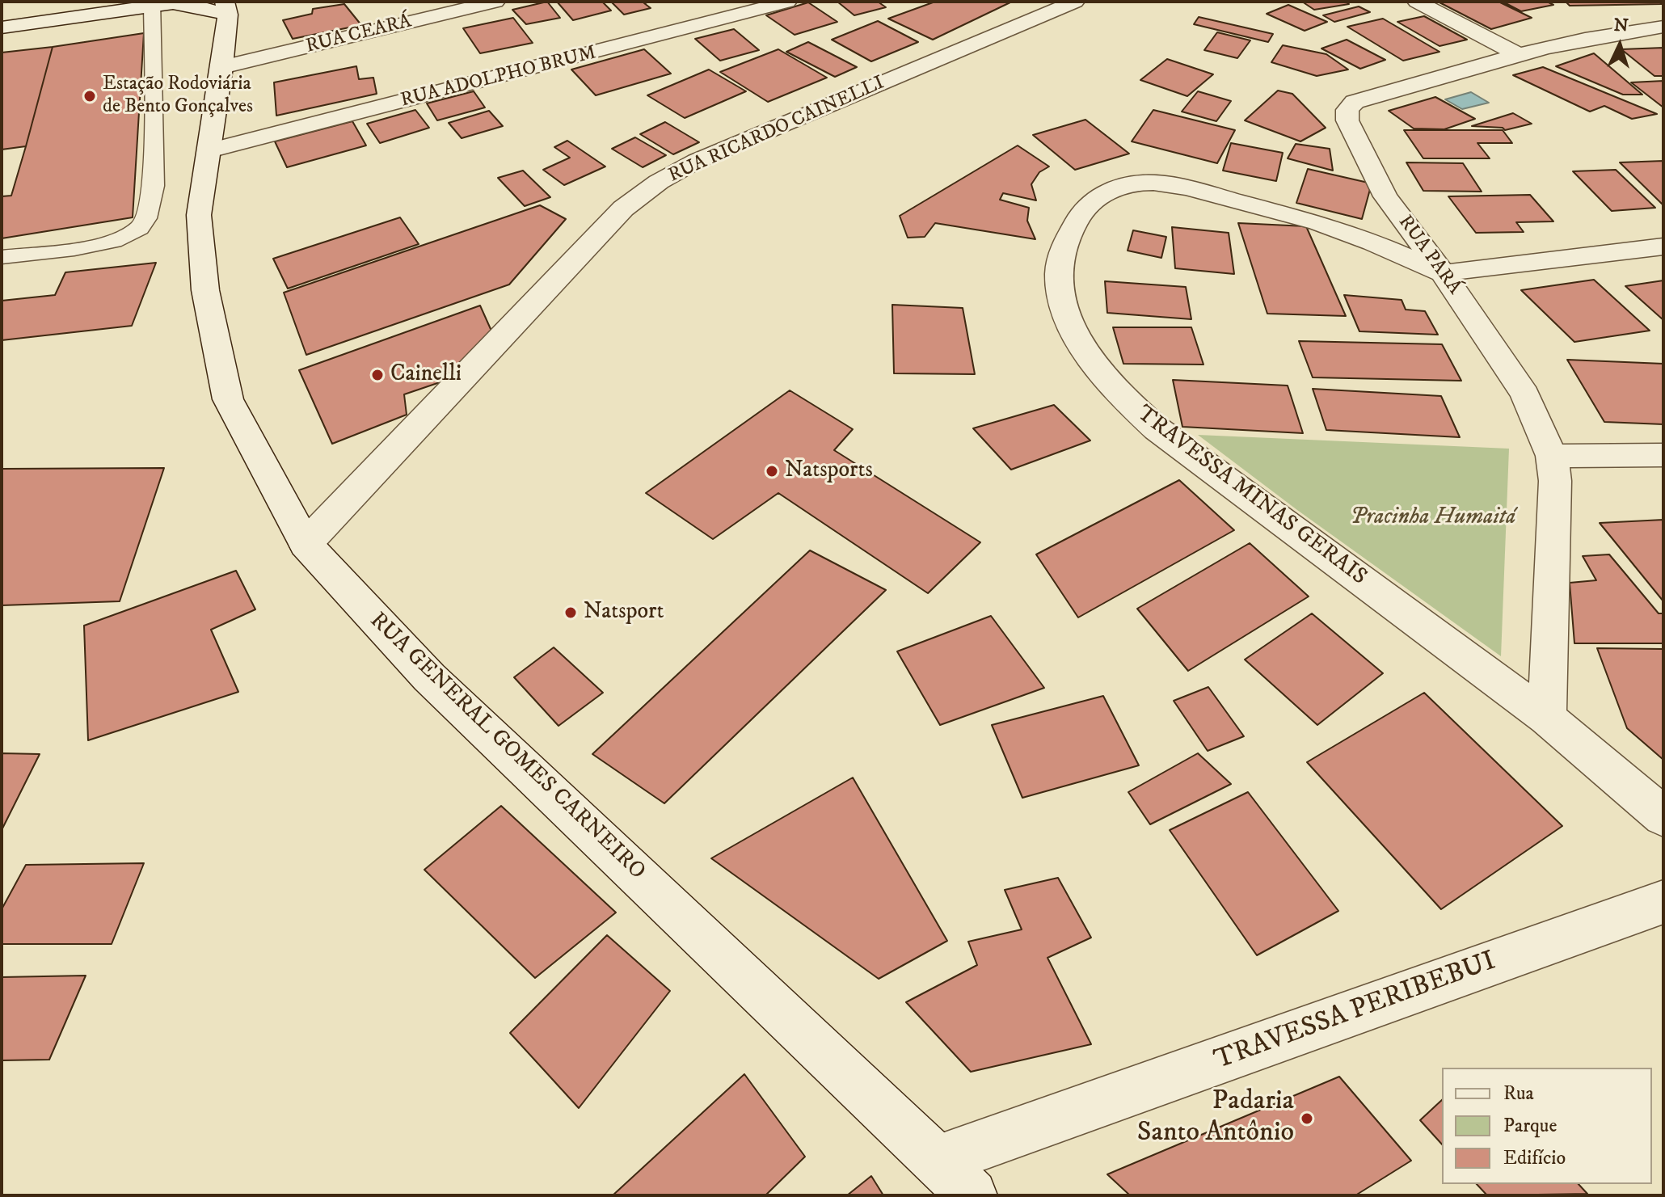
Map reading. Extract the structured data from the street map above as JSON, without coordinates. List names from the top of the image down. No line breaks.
{"streets":{"street":["RUA CEARÁ","RUA ADOLPHO BRUM","RUA RICARDO CAINELLI","RUA PARÁ","TRAVESSA MINAS GERAIS","RUA GENERAL GOMES CARNEIRO","TRAVESSA PERIBEBUI"]},"crossings":[["RUA CEARÁ","RUA GENERAL GOMES CARNEIRO"],["RUA ADOLPHO BRUM","RUA GENERAL GOMES CARNEIRO"],["RUA RICARDO CAINELLI","RUA GENERAL GOMES CARNEIRO"],["RUA PARÁ","TRAVESSA MINAS GERAIS"],["RUA GENERAL GOMES CARNEIRO","TRAVESSA PERIBEBUI"]],"parks":["Pracinha Humaitá"],"places":["Estação Rodoviária de Bento Gonçalves","Cainelli","Natsports","Natsport","Padaria Santo Antônio"],"legend":["Rua","Parque","Edifício"],"north":"top"}
